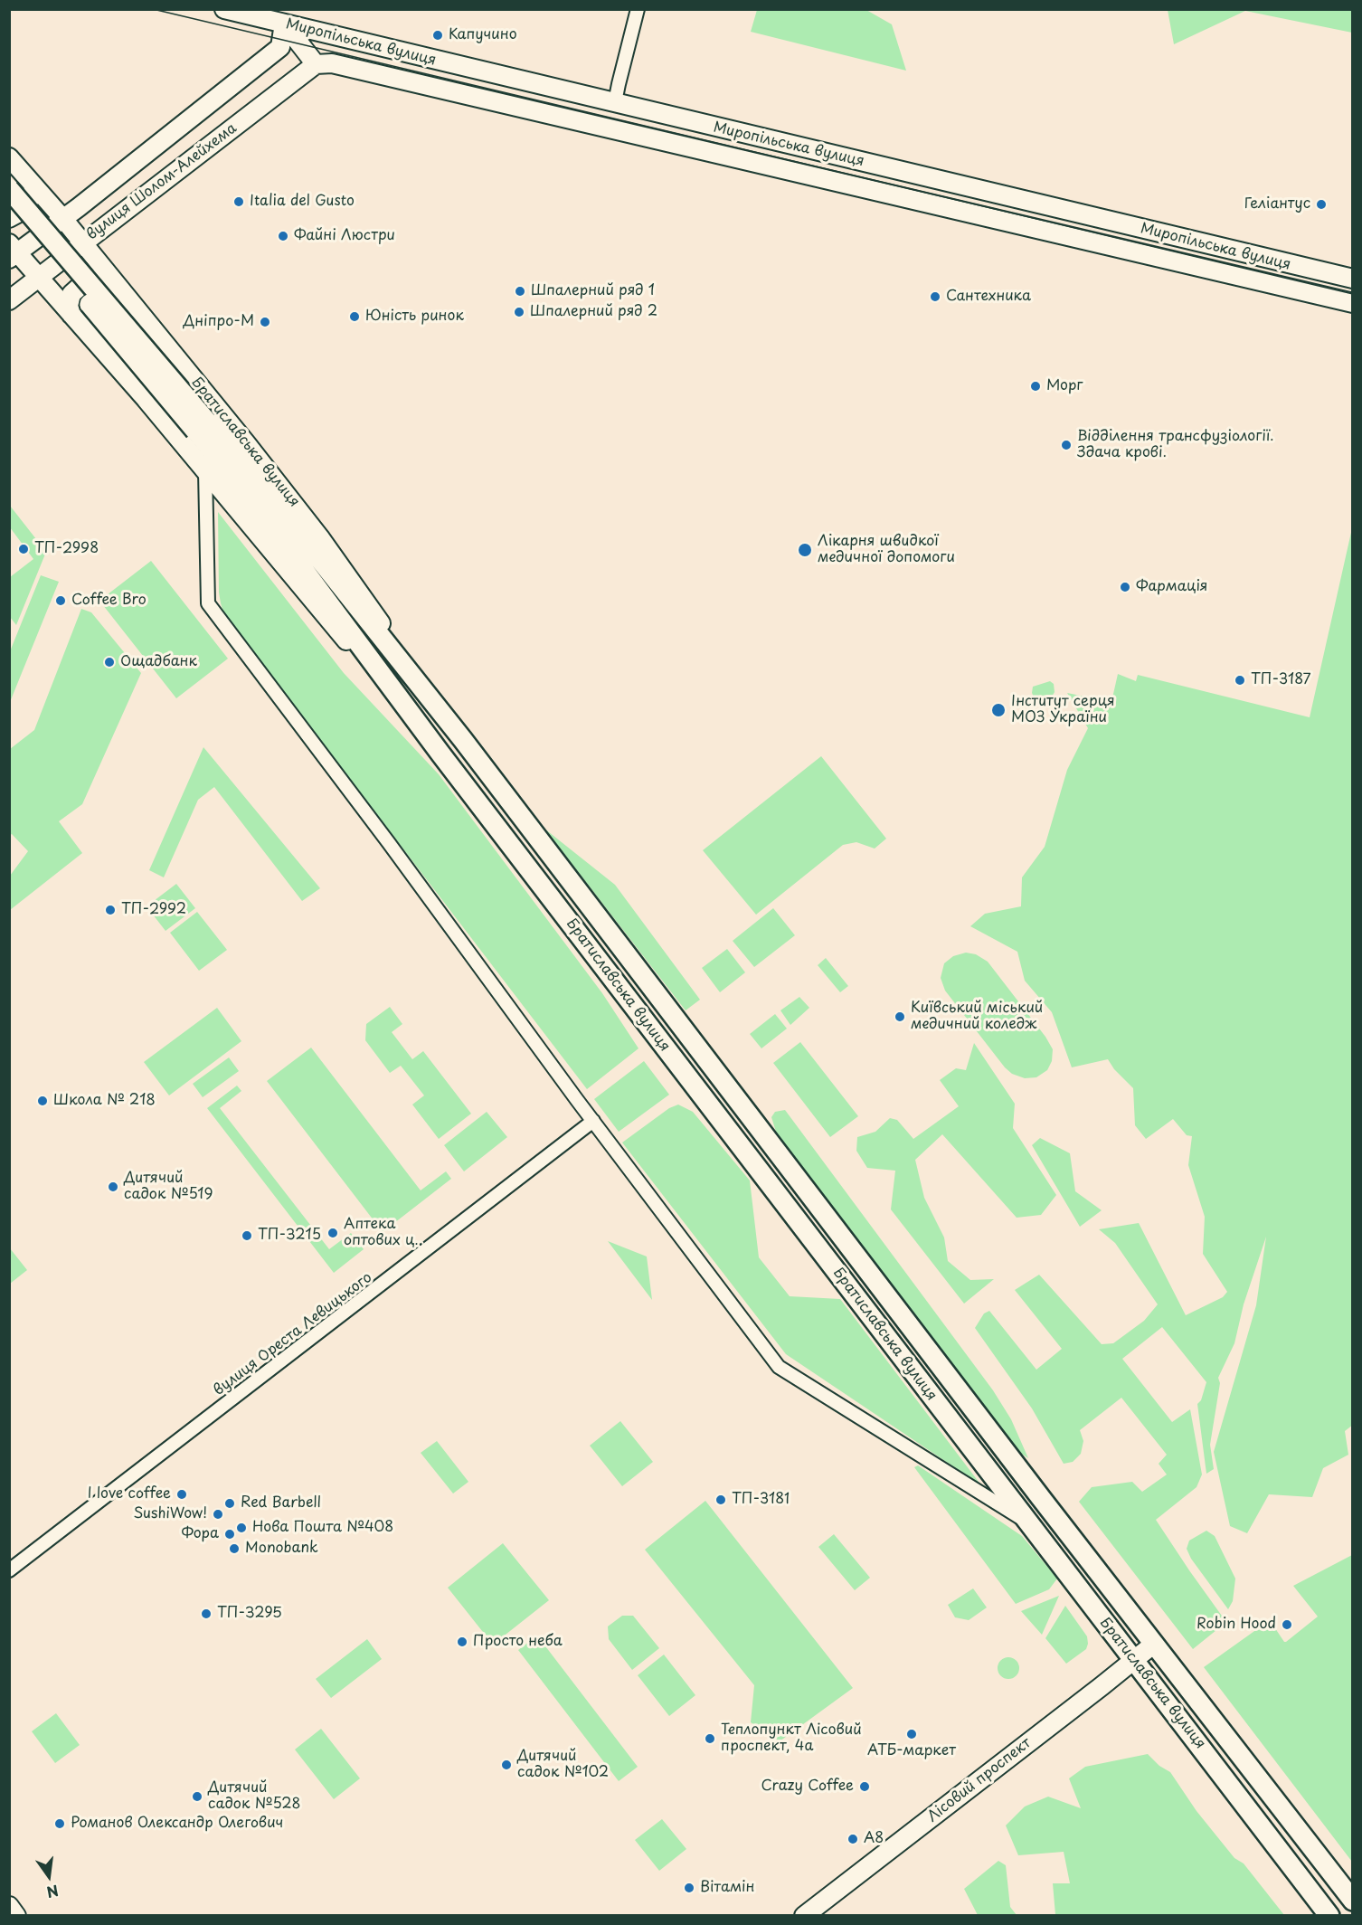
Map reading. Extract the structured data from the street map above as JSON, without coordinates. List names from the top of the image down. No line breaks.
{"streets":{"main road":["Братиславська вулиця"],"street":["Миропільська вулиця","вулиця Шолом-Алейхема","вулиця Ореста Левицького","Лісовий проспект"]},"crossings":[["Миропільська вулиця","вулиця Шолом-Алейхема"],["вулиця Шолом-Алейхема","Братиславська вулиця"],["Братиславська вулиця","Лісовий проспект"]],"places":["Капучино","Italia del Gusto","Геліантус","Файні Люстри","Шпалерний ряд 1","Сантехника","Шпалерний ряд 2","Юність ринок","Дніпро-М","Морг","Відділення трансфузіології. Здача крові.","ТП-2998","Лікарня швидкої медичної допомоги","Фармація","Coffee Bro","Ощадбанк","ТП-3187","Інститут серця МОЗ України","ТП-2992","Київський міський медичний коледж","Школа № 218","Дитячий садок №519","Аптека оптових ц..","ТП-3215","I love coffee","ТП-3181","Red Barbell","SushiWow!","Нова Пошта №408","Фора","Monobank","ТП-3295","Robin Hood","Просто неба","АТБ-маркет","Теплопункт Лісовий проспект, 4а","Дитячий садок №102","Crazy Coffee","Дитячий садок №528","Романов Олександр Олегович","А8","Вітамін"],"north":"bottom"}
